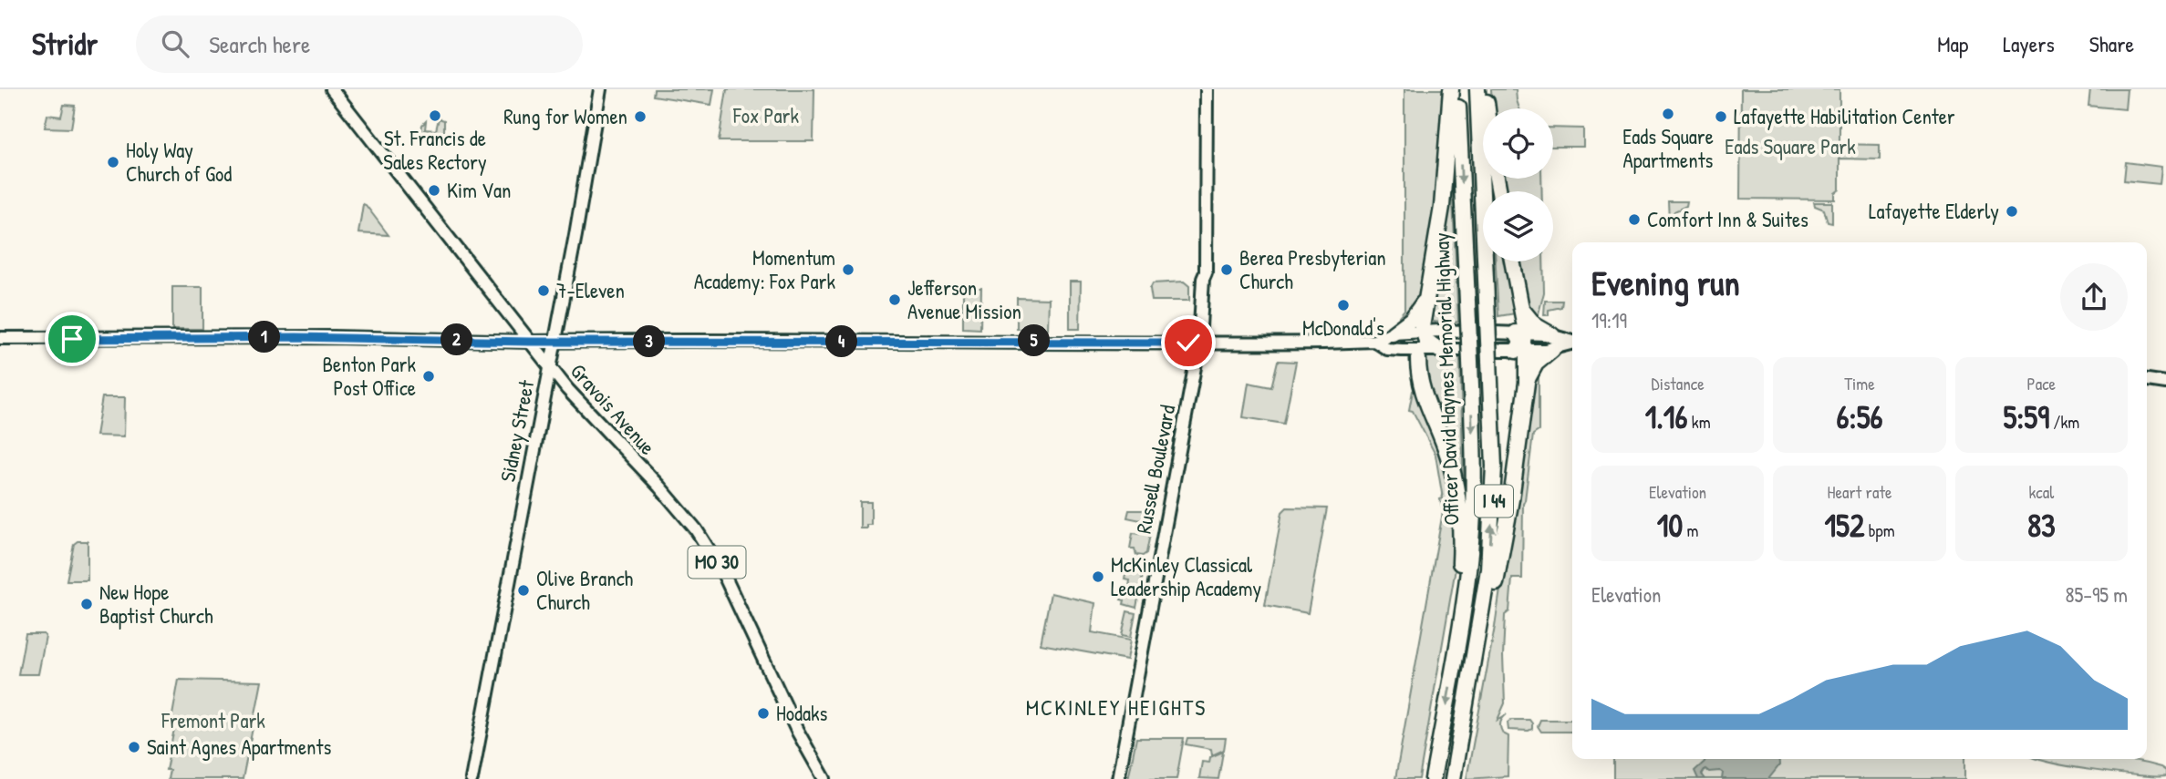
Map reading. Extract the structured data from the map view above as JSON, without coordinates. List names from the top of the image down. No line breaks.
{"streets":{"highway":["Officer David Haynes Memorial Highway","I 44"],"main road":["Gravois Avenue","Sidney Street","Russell Boulevard","MO 30"]},"crossings":[["Gravois Avenue","Sidney Street"]],"districts":["MCKINLEY HEIGHTS"],"parks":["Fox Park","Eads Square Park","Fremont Park"],"places":["Eads Square Apartments","St. Francis de Sales Rectory","Rung for Women","Lafayette Habilitation Center","Holy Way Church of God","Kim Van","Lafayette Elderly","Comfort Inn & Suites","Momentum Academy: Fox Park","Berea Presbyterian Church","7-Eleven","Jefferson Avenue Mission","McDonald's","Benton Park Post Office","McKinley Classical Leadership Academy","Olive Branch Church","New Hope Baptist Church","Hodaks","Saint Agnes Apartments"],"page":{"header":"Stridr","search":"Search here","nav":["Map","Layers","Share"],"heading":["Evening run","19:19"],"pins":["1","2","5","3","4"],"stats":[["Distance","1.16 km"],["Time","6:56"],["Pace","5:59 /km"],["Elevation","10 m"],["Heart rate","152 bpm"],["kcal","83"]],"chart":["Elevation","85–95 m"]}}
